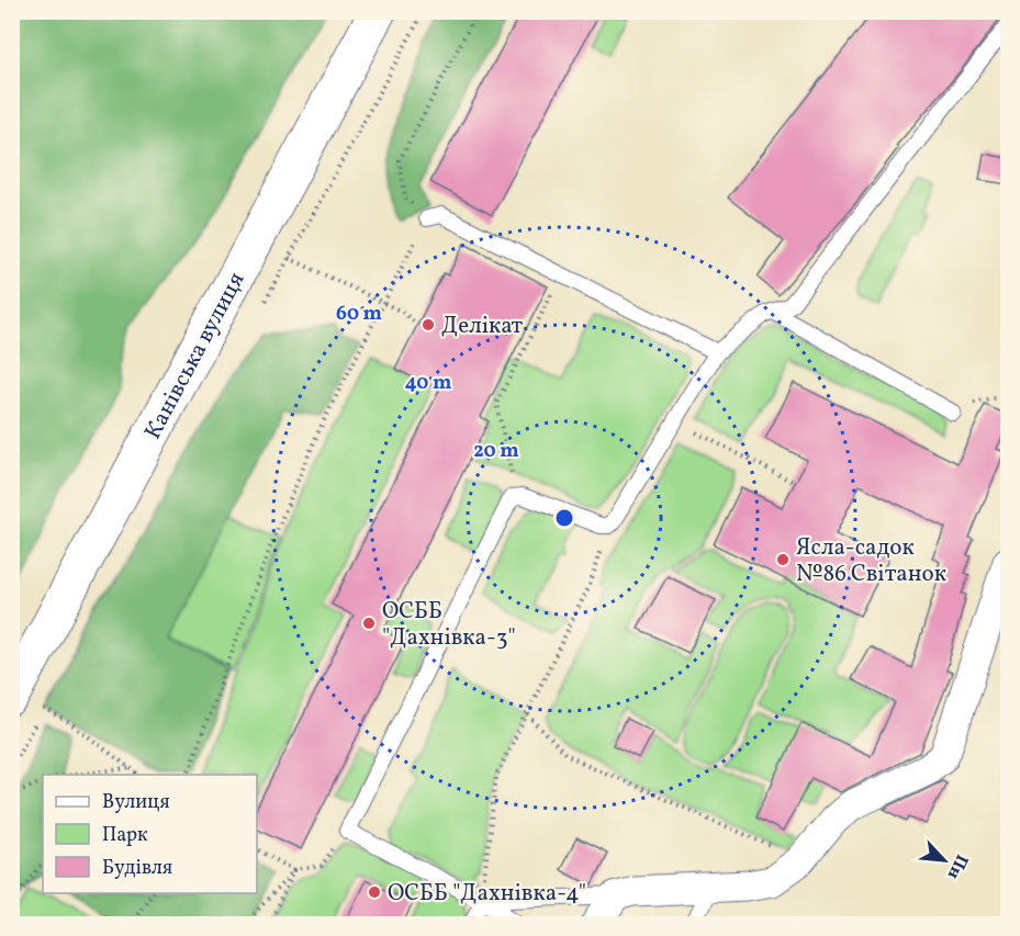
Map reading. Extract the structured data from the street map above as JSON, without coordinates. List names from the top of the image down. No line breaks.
{"streets":{"main road":["Канівська вулиця"]},"places":["Делікат","Ясла-садок №86 Світанок","ОСББ \"Дахнівка-3\"","ОСББ \"Дахнівка-4\""],"legend":["Вулиця","Парк","Будівля"],"north":"bottom right","rings":["60 m","40 m","20 m"]}
